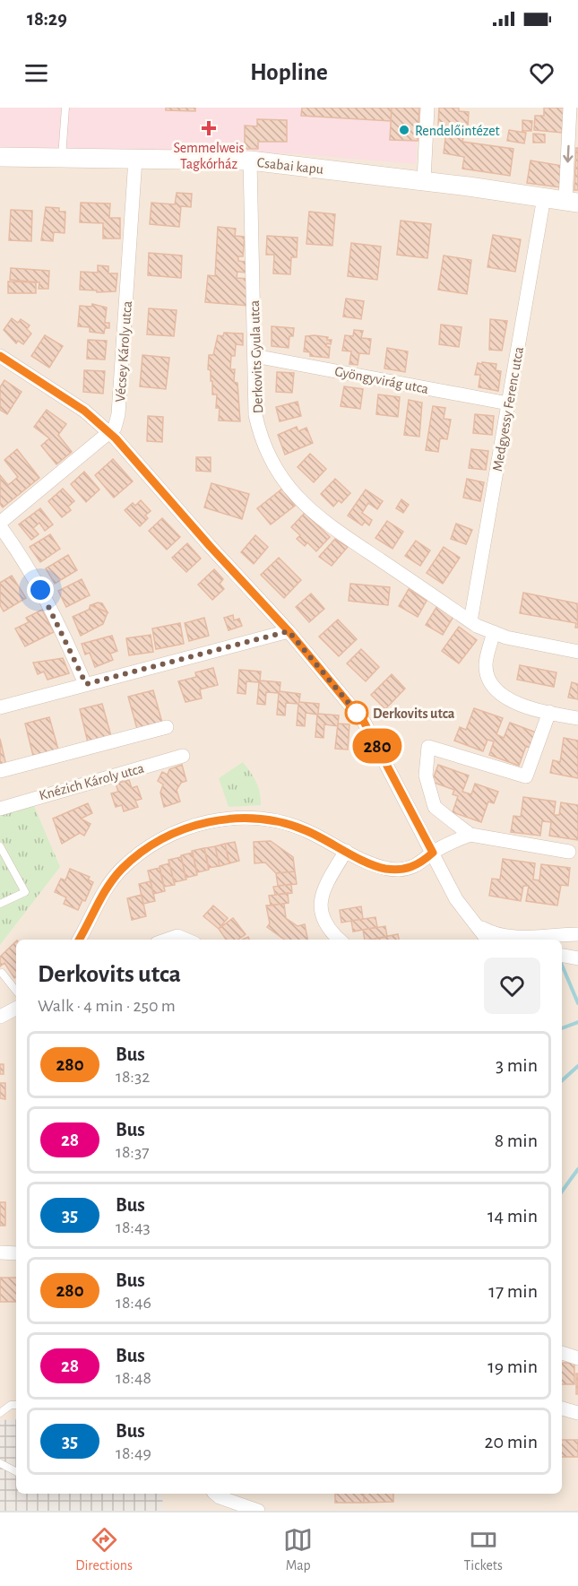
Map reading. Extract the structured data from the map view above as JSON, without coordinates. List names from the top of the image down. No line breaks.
{"streets":{"street":["Csabai kapu","Vécsey Károly utca","Derkovits Gyula utca","Gyöngyvirág utca","Medgyessy Ferenc utca","Knézich Károly utca"]},"crossings":[["Csabai kapu","Vécsey Károly utca"],["Csabai kapu","Derkovits Gyula utca"],["Csabai kapu","Medgyessy Ferenc utca"],["Derkovits Gyula utca","Gyöngyvirág utca"],["Derkovits Gyula utca","Medgyessy Ferenc utca"],["Gyöngyvirág utca","Medgyessy Ferenc utca"]],"places":{"health":["Semmelweis Tagkórház"],"other":["Rendelőintézet","Derkovits utca"]},"lines":["bus line 280"],"page":{"status":"18:29","header":"Hopline","on_map":"280","heading":["Derkovits utca","Walk · 4 min · 250 m"],"list":[{"mark":"280","name":"Bus","note":"18:32","value":"3 min"},{"mark":"28","name":"Bus","note":"18:37","value":"8 min"},{"mark":"35","name":"Bus","note":"18:43","value":"14 min"},{"mark":"280","name":"Bus","note":"18:46","value":"17 min"},{"mark":"28","name":"Bus","note":"18:48","value":"19 min"},{"mark":"35","name":"Bus","note":"18:49","value":"20 min"}],"tabs":["Directions","Map","Tickets"]}}
